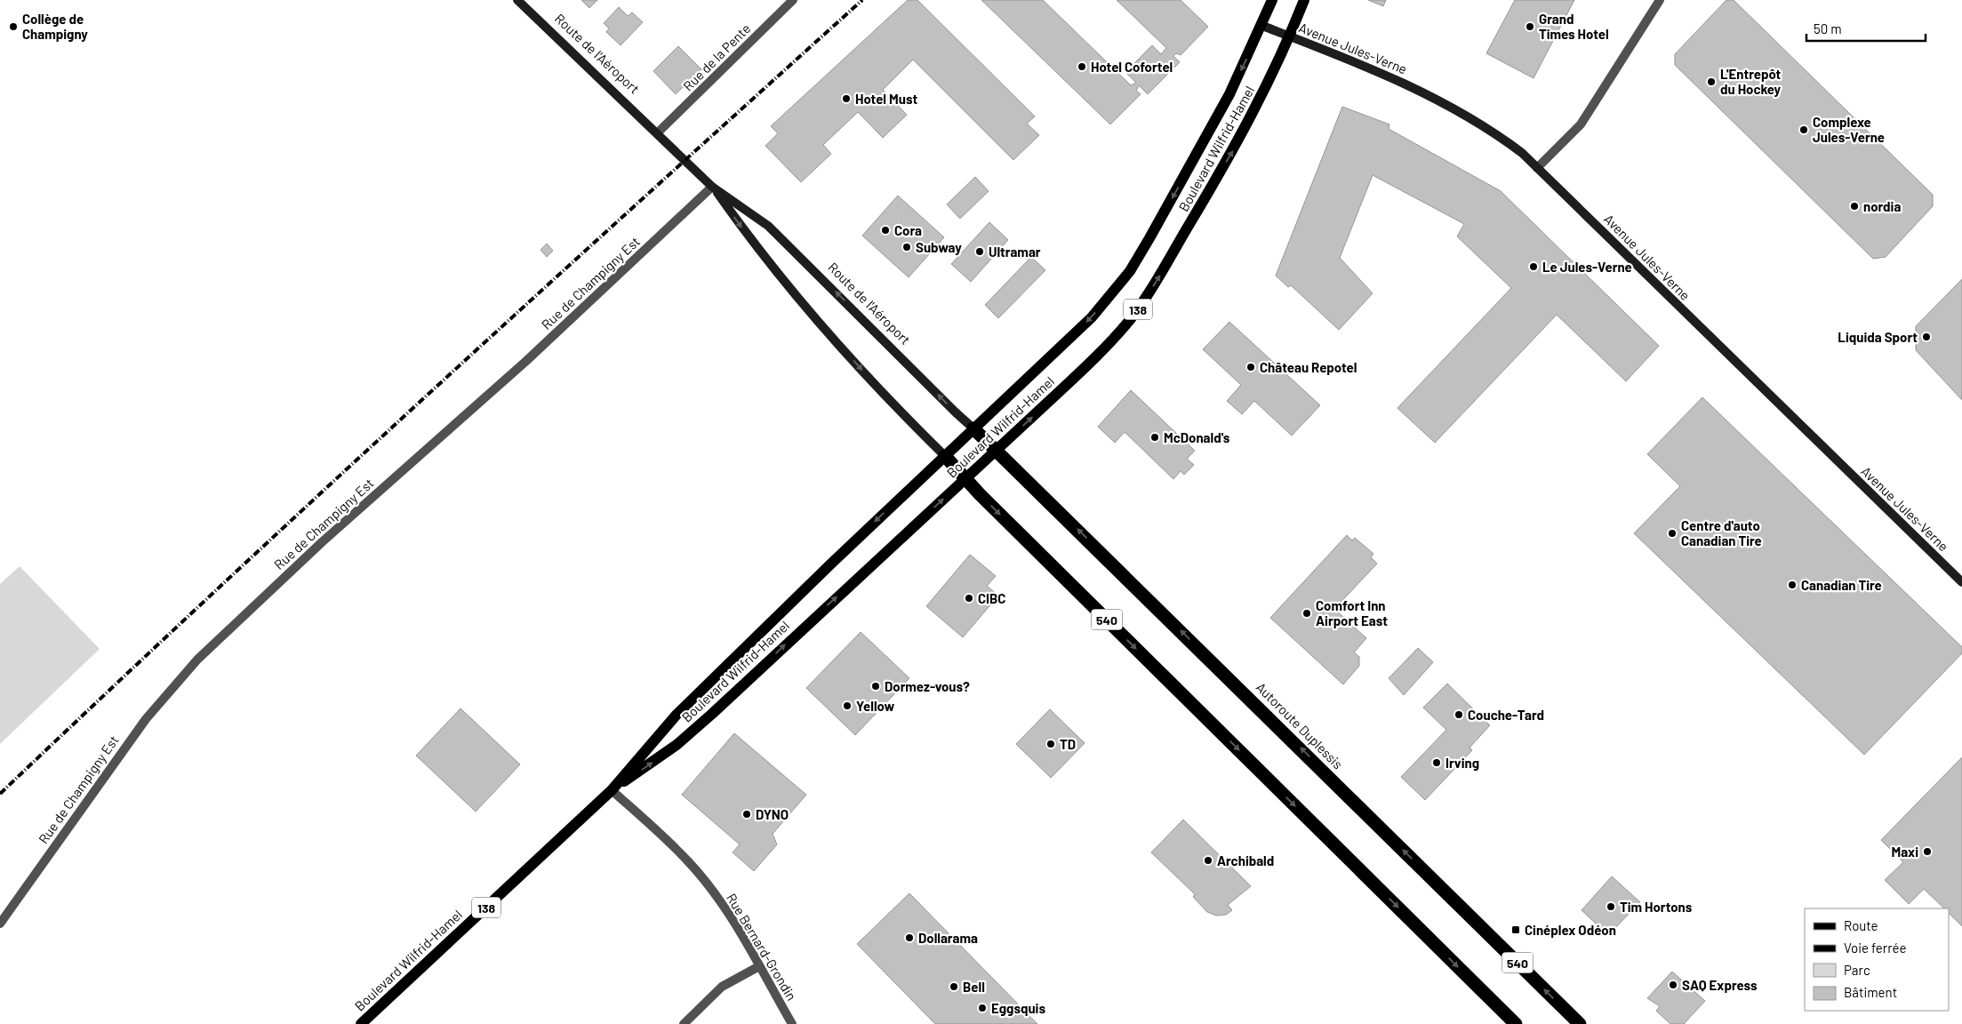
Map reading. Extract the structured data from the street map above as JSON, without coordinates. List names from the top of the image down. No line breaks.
{"streets":{"highway":["Route de l'Aéroport","540","Autoroute Duplessis"],"main road":["Avenue Jules-Verne","Boulevard Wilfrid-Hamel","138"],"street":["Rue de la Pente","Rue de Champigny Est","Rue Bernard-Grondin"]},"crossings":[["Avenue Jules-Verne","Boulevard Wilfrid-Hamel"],["Route de l'Aéroport","Rue de la Pente"],["Route de l'Aéroport","Boulevard Wilfrid-Hamel"],["Route de l'Aéroport","Rue de Champigny Est"],["Route de l'Aéroport","540"],["Route de l'Aéroport","Autoroute Duplessis"],["Boulevard Wilfrid-Hamel","540"],["Boulevard Wilfrid-Hamel","Autoroute Duplessis"],["Boulevard Wilfrid-Hamel","Rue Bernard-Grondin"]],"places":{"other":["Collège de Champigny","Grand Times Hotel","Hotel Cofortel","L'Entrepôt du Hockey","Hotel Must","Complexe Jules-Verne","nordia","Cora","Subway","Ultramar","Le Jules-Verne","Liquida Sport","Château Repotel","McDonald's","Centre d'auto Canadian Tire","Canadian Tire","CIBC","Comfort Inn Airport East","Dormez-vous?","Yellow","Couche-Tard","TD","Irving","DYNO","Maxi","Archibald","Tim Hortons","Dollarama","SAQ Express","Bell","Eggsquis"],"transit":["Cinéplex Odéon"]},"legend":["Route","Voie ferrée","Parc","Bâtiment"],"scale_bar":"50 m"}
